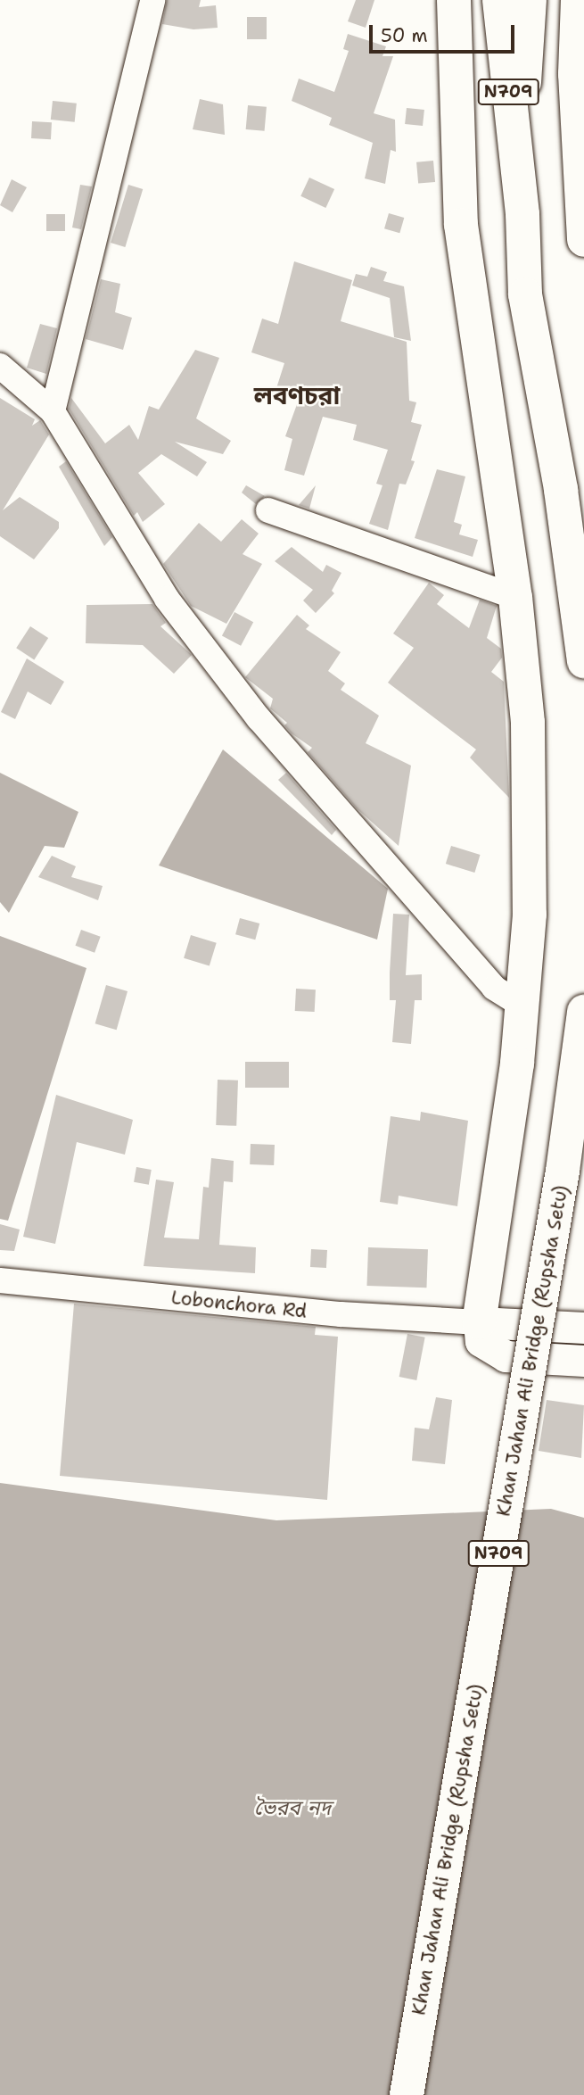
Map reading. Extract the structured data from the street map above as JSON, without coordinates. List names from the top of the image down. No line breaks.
{"streets":{"highway":["N709","Khan Jahan Ali Bridge (Rupsha Setu)"],"street":["Lobonchora Rd"]},"districts":["লবণচরা"],"water":["ভৈরব নদ"],"scale_bar":"50 m"}
